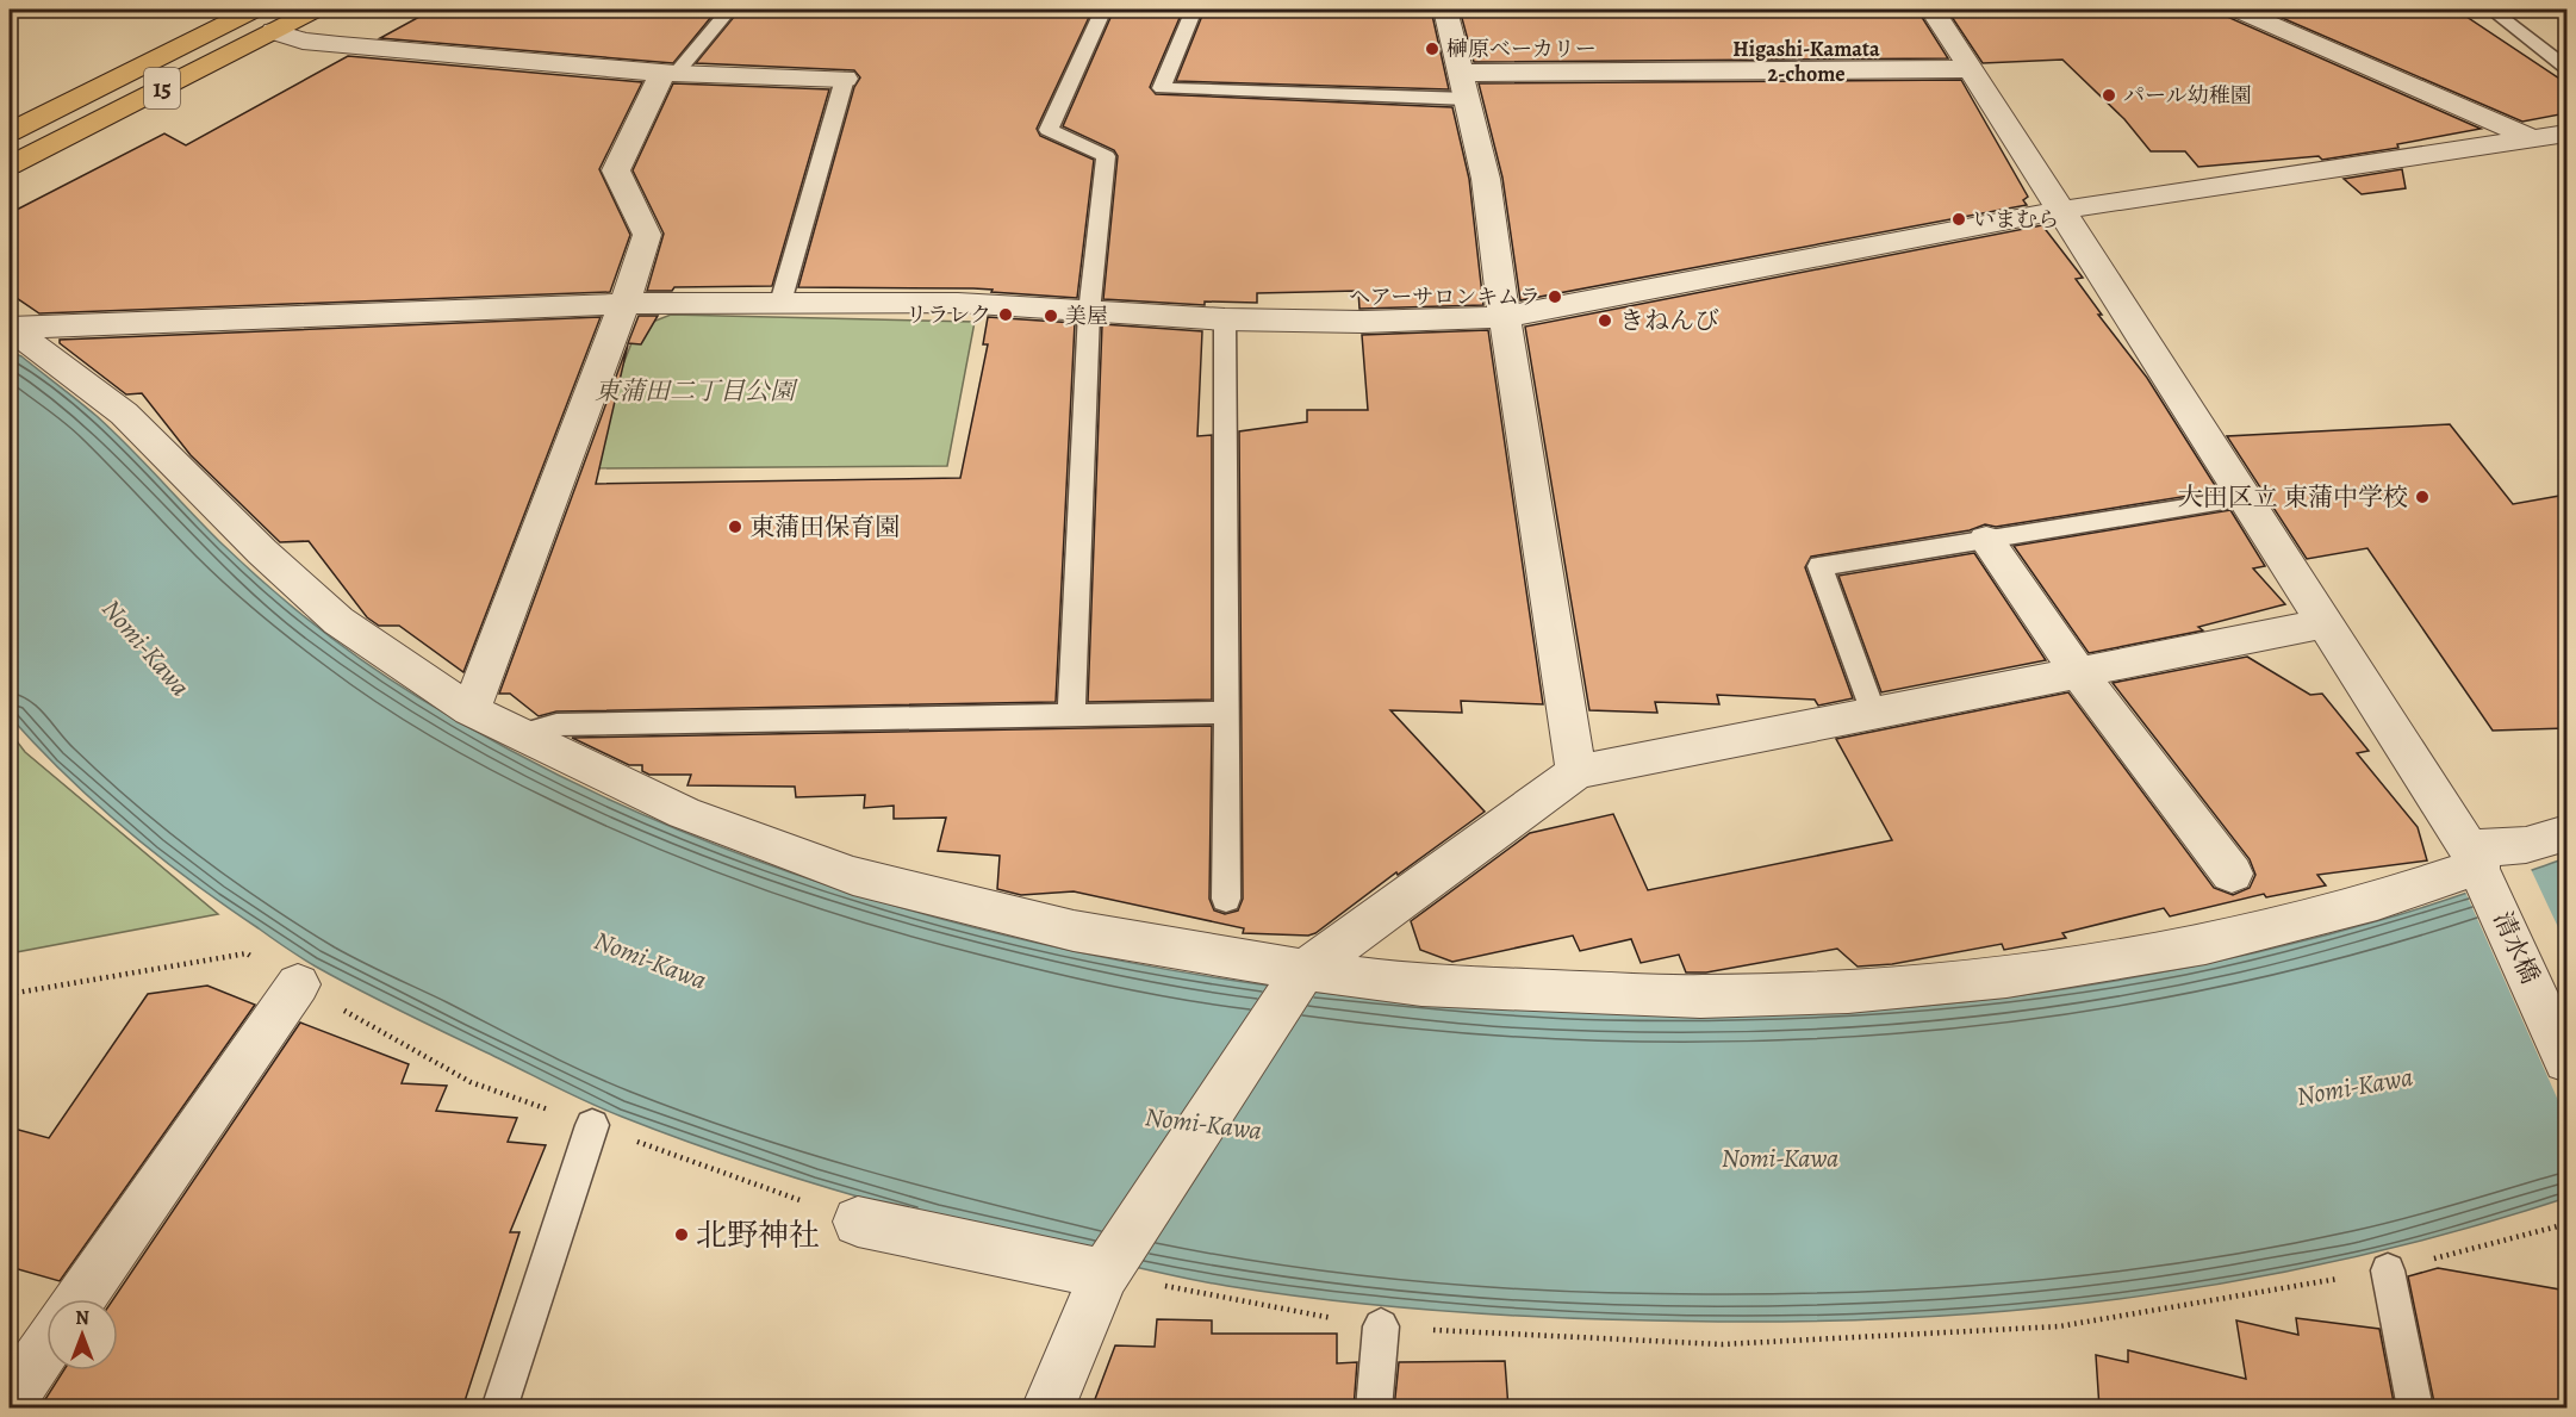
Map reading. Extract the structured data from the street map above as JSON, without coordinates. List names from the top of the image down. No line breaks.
{"streets":{"highway":["15"],"street":["清水橋"]},"districts":["Higashi-Kamata 2-chome"],"water":["Nomi-Kawa"],"parks":["東蒲田二丁目公園"],"places":["榊原ベーカリー","パール幼稚園","いまむら","ヘアーサロンキムラ","リラレク","美屋","きねんび","大田区立 東蒲中学校","東蒲田保育園","北野神社"],"north":"top"}
